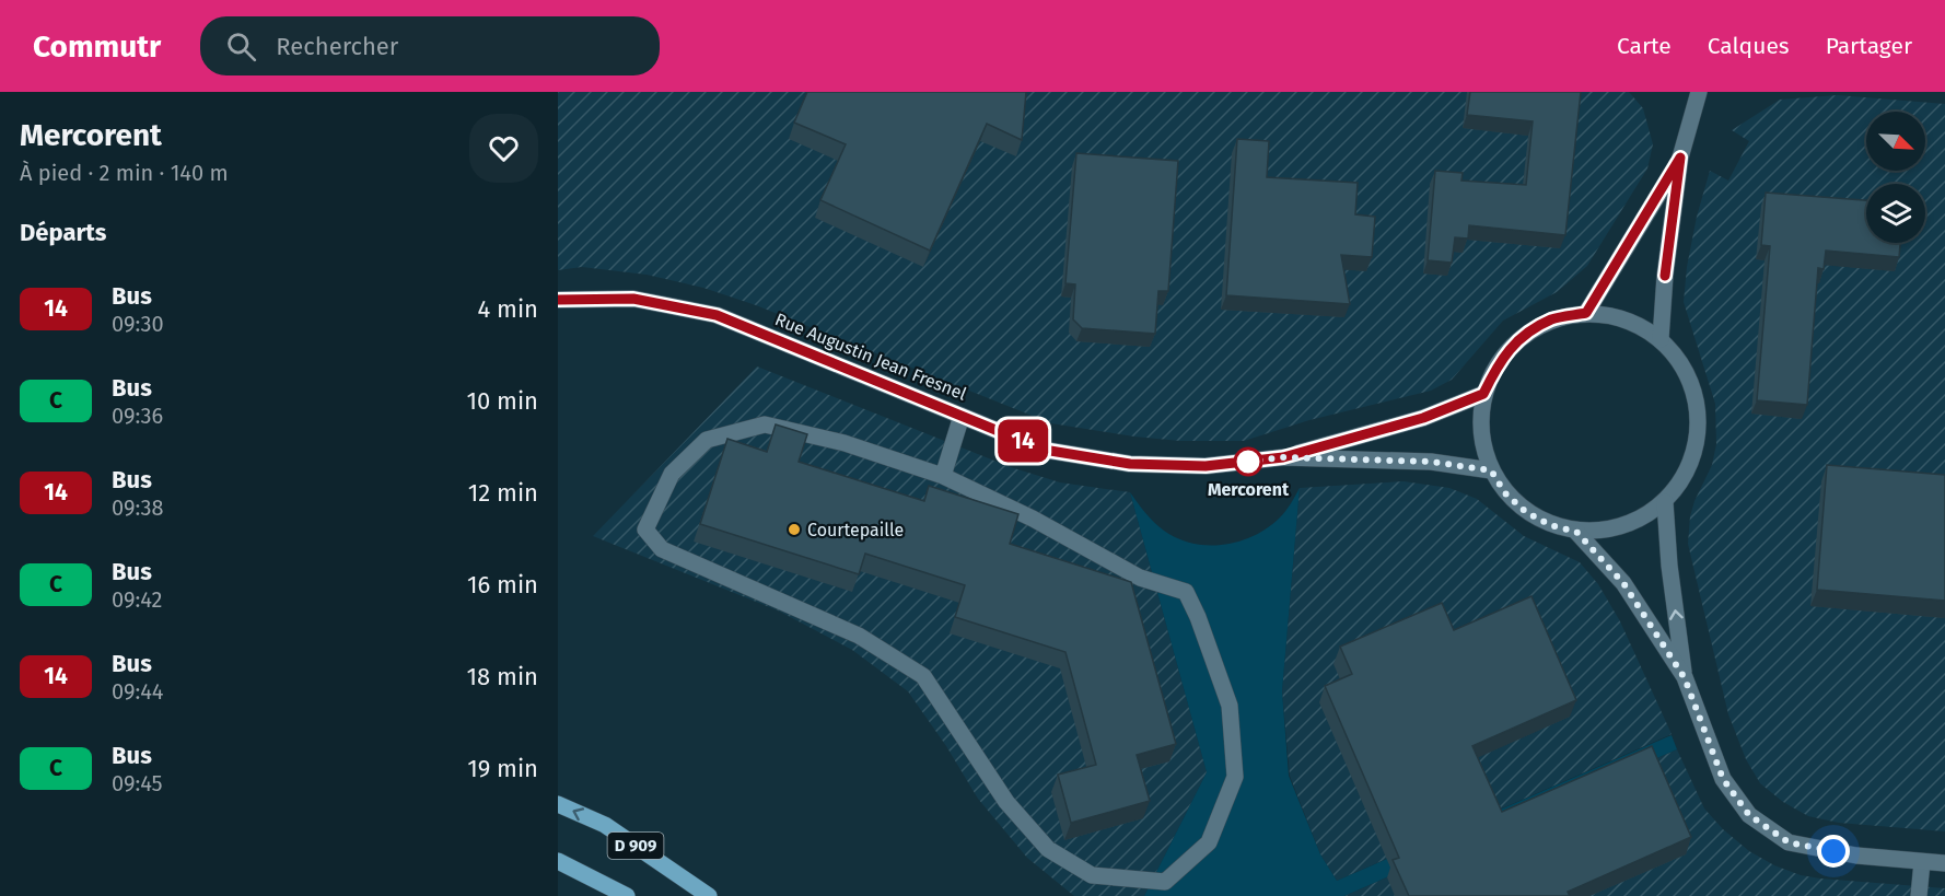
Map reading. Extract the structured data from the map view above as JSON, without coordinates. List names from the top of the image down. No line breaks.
{"streets":{"main road":["D 909"],"street":["Rue Augustin Jean Fresnel"]},"places":["Mercorent","Courtepaille"],"lines":["bus line 14"],"north":"bottom right","page":{"header":"Commutr","search":"Rechercher","nav":["Carte","Calques","Partager"],"heading":[["Mercorent","À pied · 2 min · 140 m"],"Départs"],"on_map":"14","list":[{"mark":"14","name":"Bus","note":"09:30","value":"4 min"},{"mark":"C","name":"Bus","note":"09:36","value":"10 min"},{"mark":"14","name":"Bus","note":"09:38","value":"12 min"},{"mark":"C","name":"Bus","note":"09:42","value":"16 min"},{"mark":"14","name":"Bus","note":"09:44","value":"18 min"},{"mark":"C","name":"Bus","note":"09:45","value":"19 min"}]}}
